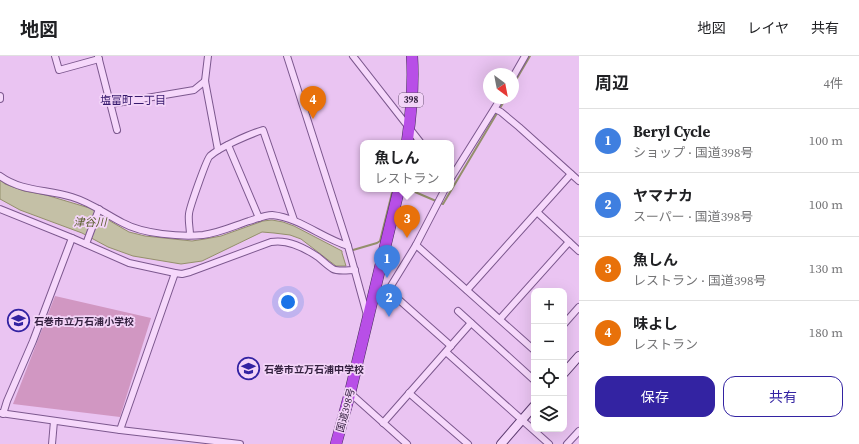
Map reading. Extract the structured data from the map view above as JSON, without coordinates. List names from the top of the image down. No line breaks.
{"streets":{"highway":["398","国道398号"]},"districts":["塩富町二丁目"],"water":["津谷川"],"places":{"school or university":["石巻市立万石浦小学校","石巻市立万石浦中学校"]},"north":"bottom right","page":{"header":"地図","nav":["地図","レイヤ","共有"],"heading":["周辺","4件"],"pins":["4","3","1","2"],"list":[{"mark":"1","name":"Beryl Cycle","note":"ショップ · 国道398号","value":"100 m"},{"mark":"2","name":"ヤマナカ","note":"スーパー · 国道398号","value":"100 m"},{"mark":"3","name":"魚しん","note":"レストラン · 国道398号","value":"130 m"},{"mark":"4","name":"味よし","note":"レストラン","value":"180 m"}],"popup":["魚しん","レストラン"],"map_buttons":["+","−"],"buttons":["保存","共有"]}}
